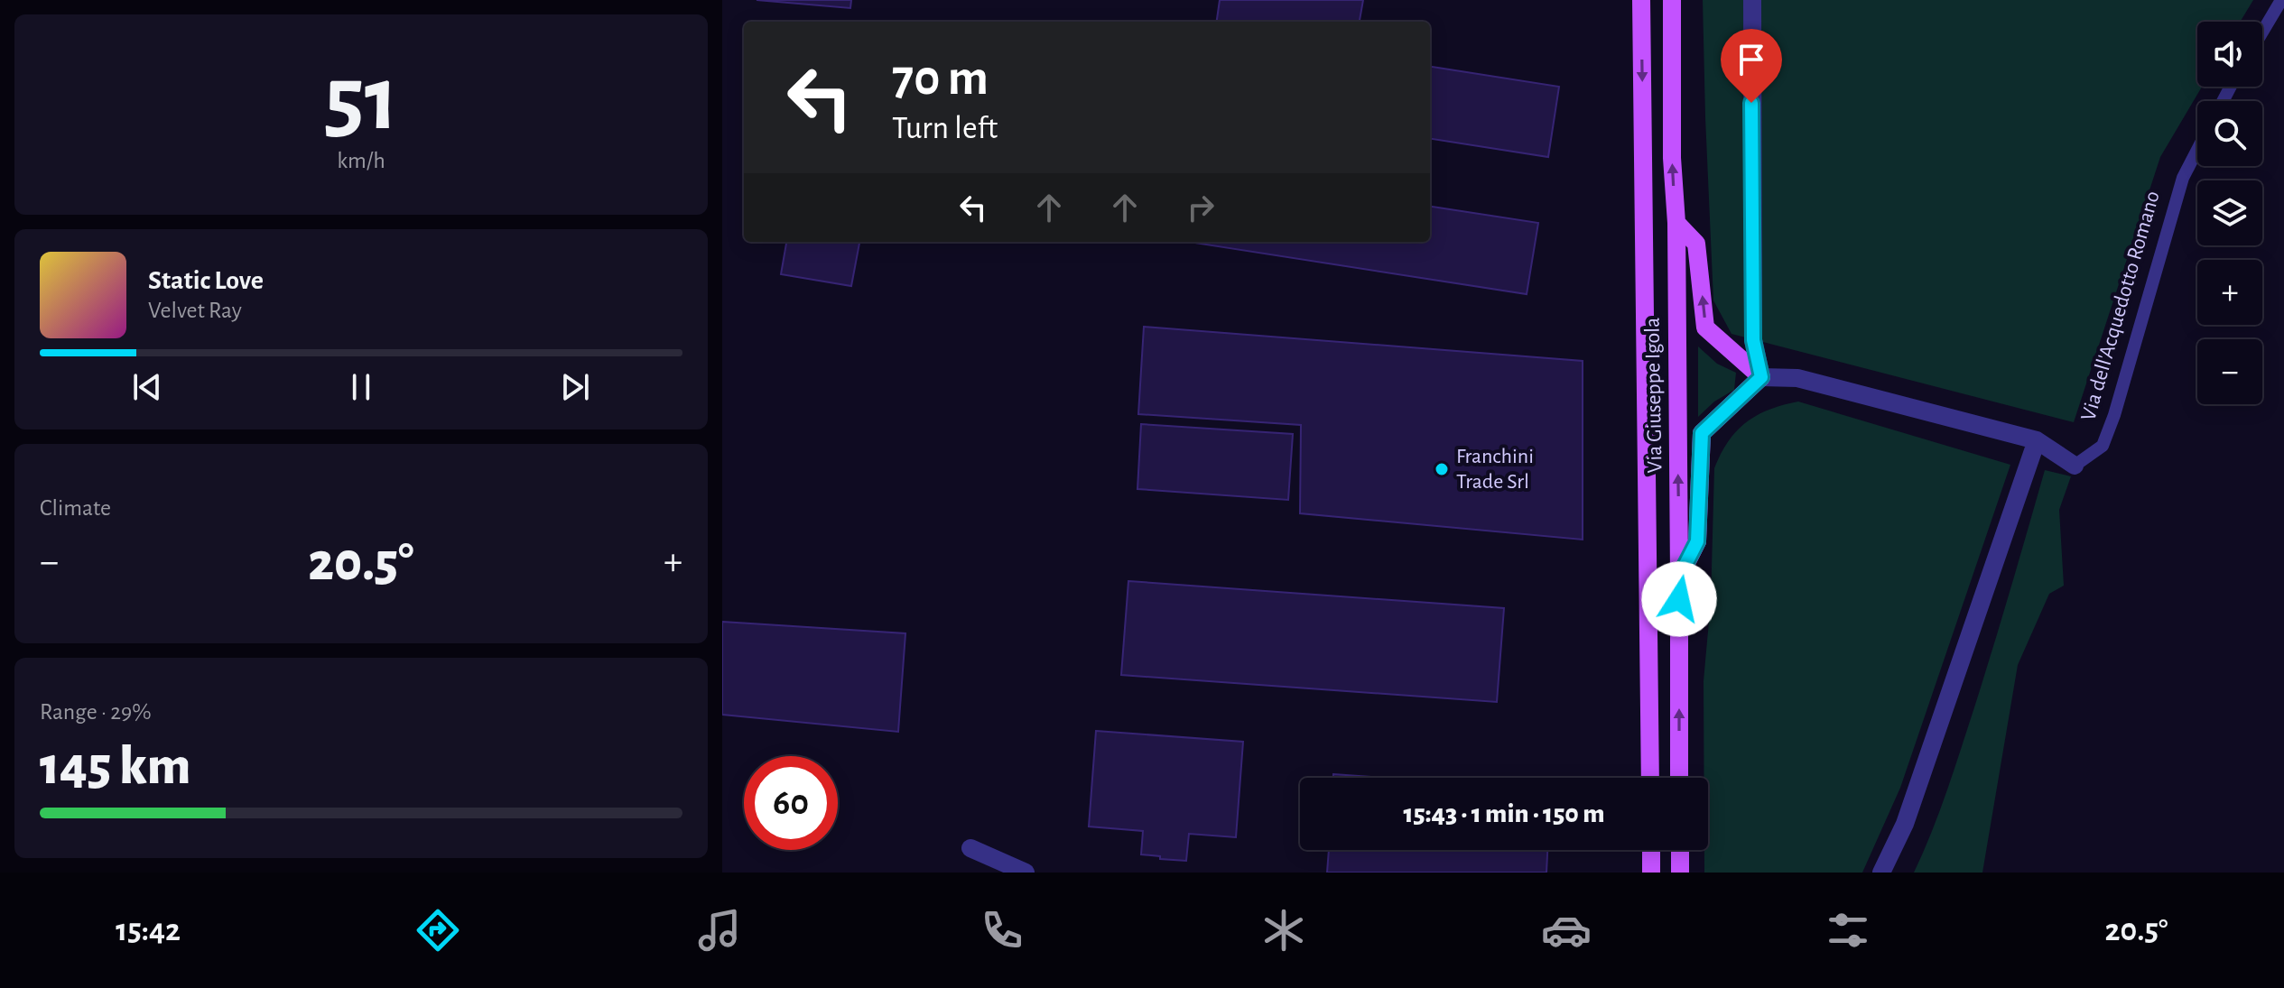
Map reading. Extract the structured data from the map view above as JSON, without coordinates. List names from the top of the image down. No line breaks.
{"streets":{"main road":["Via Giuseppe Igola"],"street":["Via dell'Acquedotto Romano"]},"places":["Franchini Trade Srl"],"page":{"tile":[["51","km/h"],"Climate",["Range · 29%","145 km"]],"map_buttons":["+","−"],"turn":["70 m","Turn left"],"song":["Static Love","Velvet Ray"],"heat":["−","20.5°","+"],"limit":"60","trip":"15:43 · 1 min · 150 m","tabs":["15:42","20.5°"]}}
